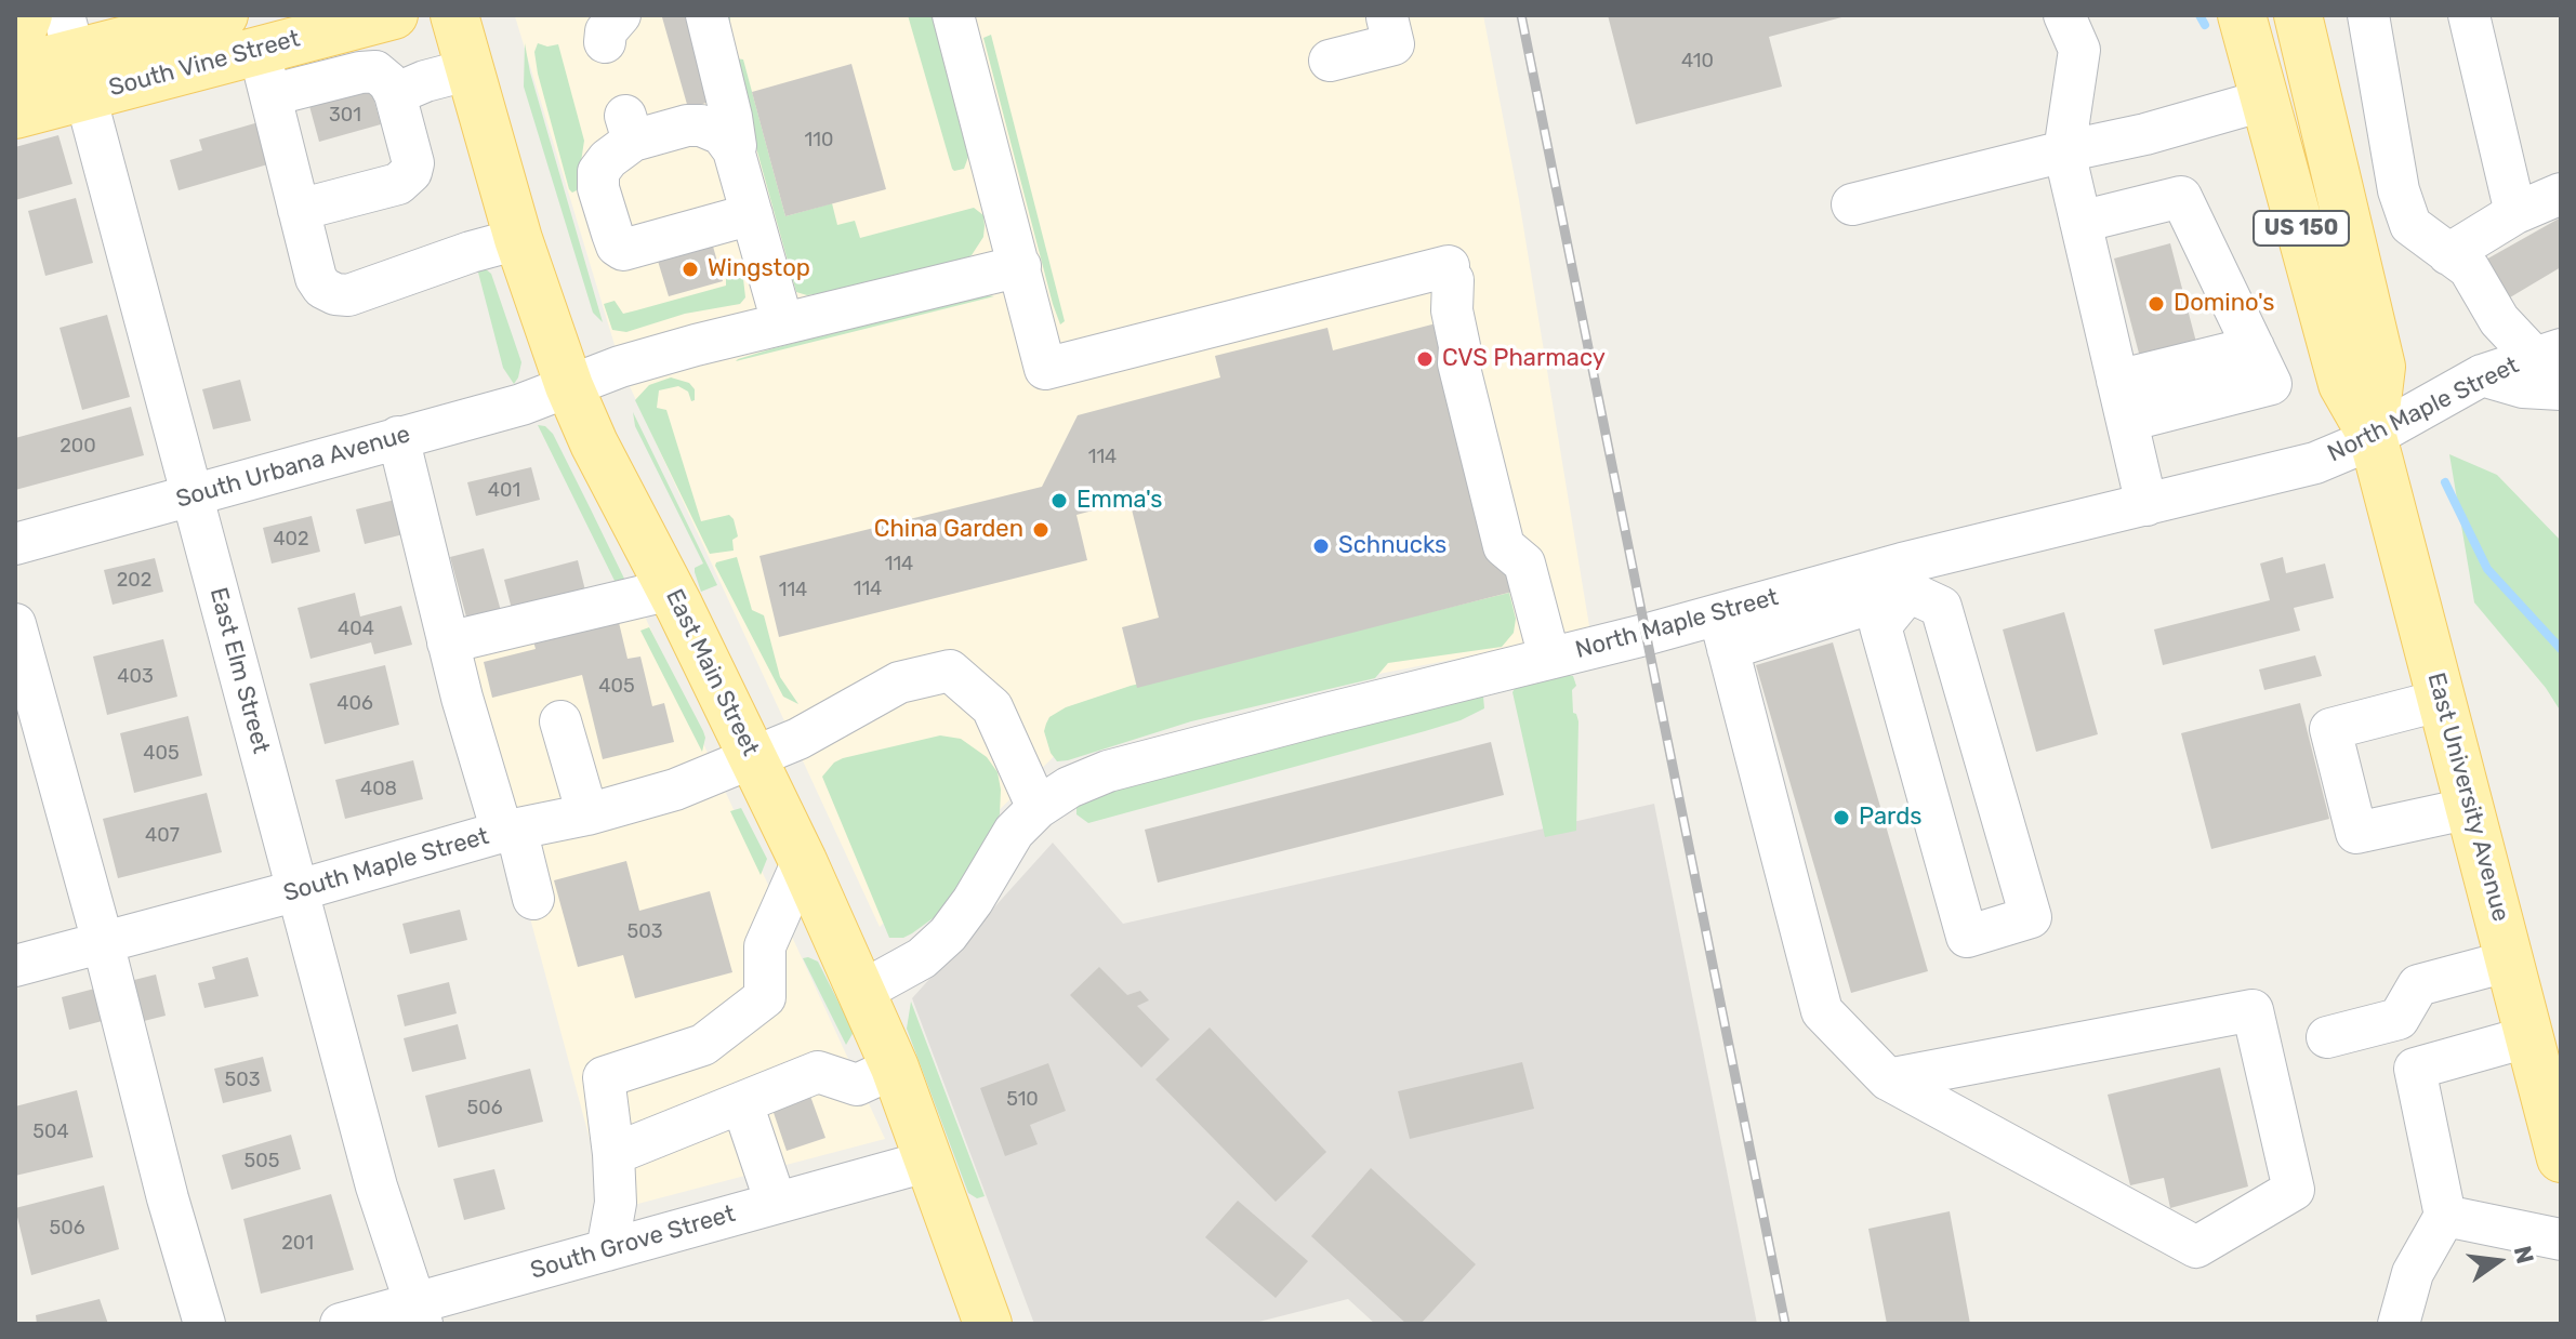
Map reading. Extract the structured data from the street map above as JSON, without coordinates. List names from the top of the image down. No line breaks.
{"streets":{"main road":["South Vine Street","US 150","East Main Street","East University Avenue"],"street":["North Maple Street","South Urbana Avenue","East Elm Street","South Maple Street","South Grove Street"]},"crossings":[["South Vine Street","East Elm Street"],["North Maple Street","East Main Street"],["North Maple Street","East University Avenue"],["North Maple Street","South Maple Street"],["South Urbana Avenue","East Elm Street"],["South Urbana Avenue","East Main Street"],["East Elm Street","South Maple Street"],["East Elm Street","South Grove Street"],["East Main Street","South Maple Street"],["East Main Street","South Grove Street"]],"places":["Wingstop","Domino's","CVS Pharmacy","Emma's","China Garden","Schnucks","Pards"],"house_numbers":["410","301","110","200","114","401","402","114","202","114","114","404","403","405","406","405","408","407","503","503","510","506","504","505","506","201"],"north":"right"}
